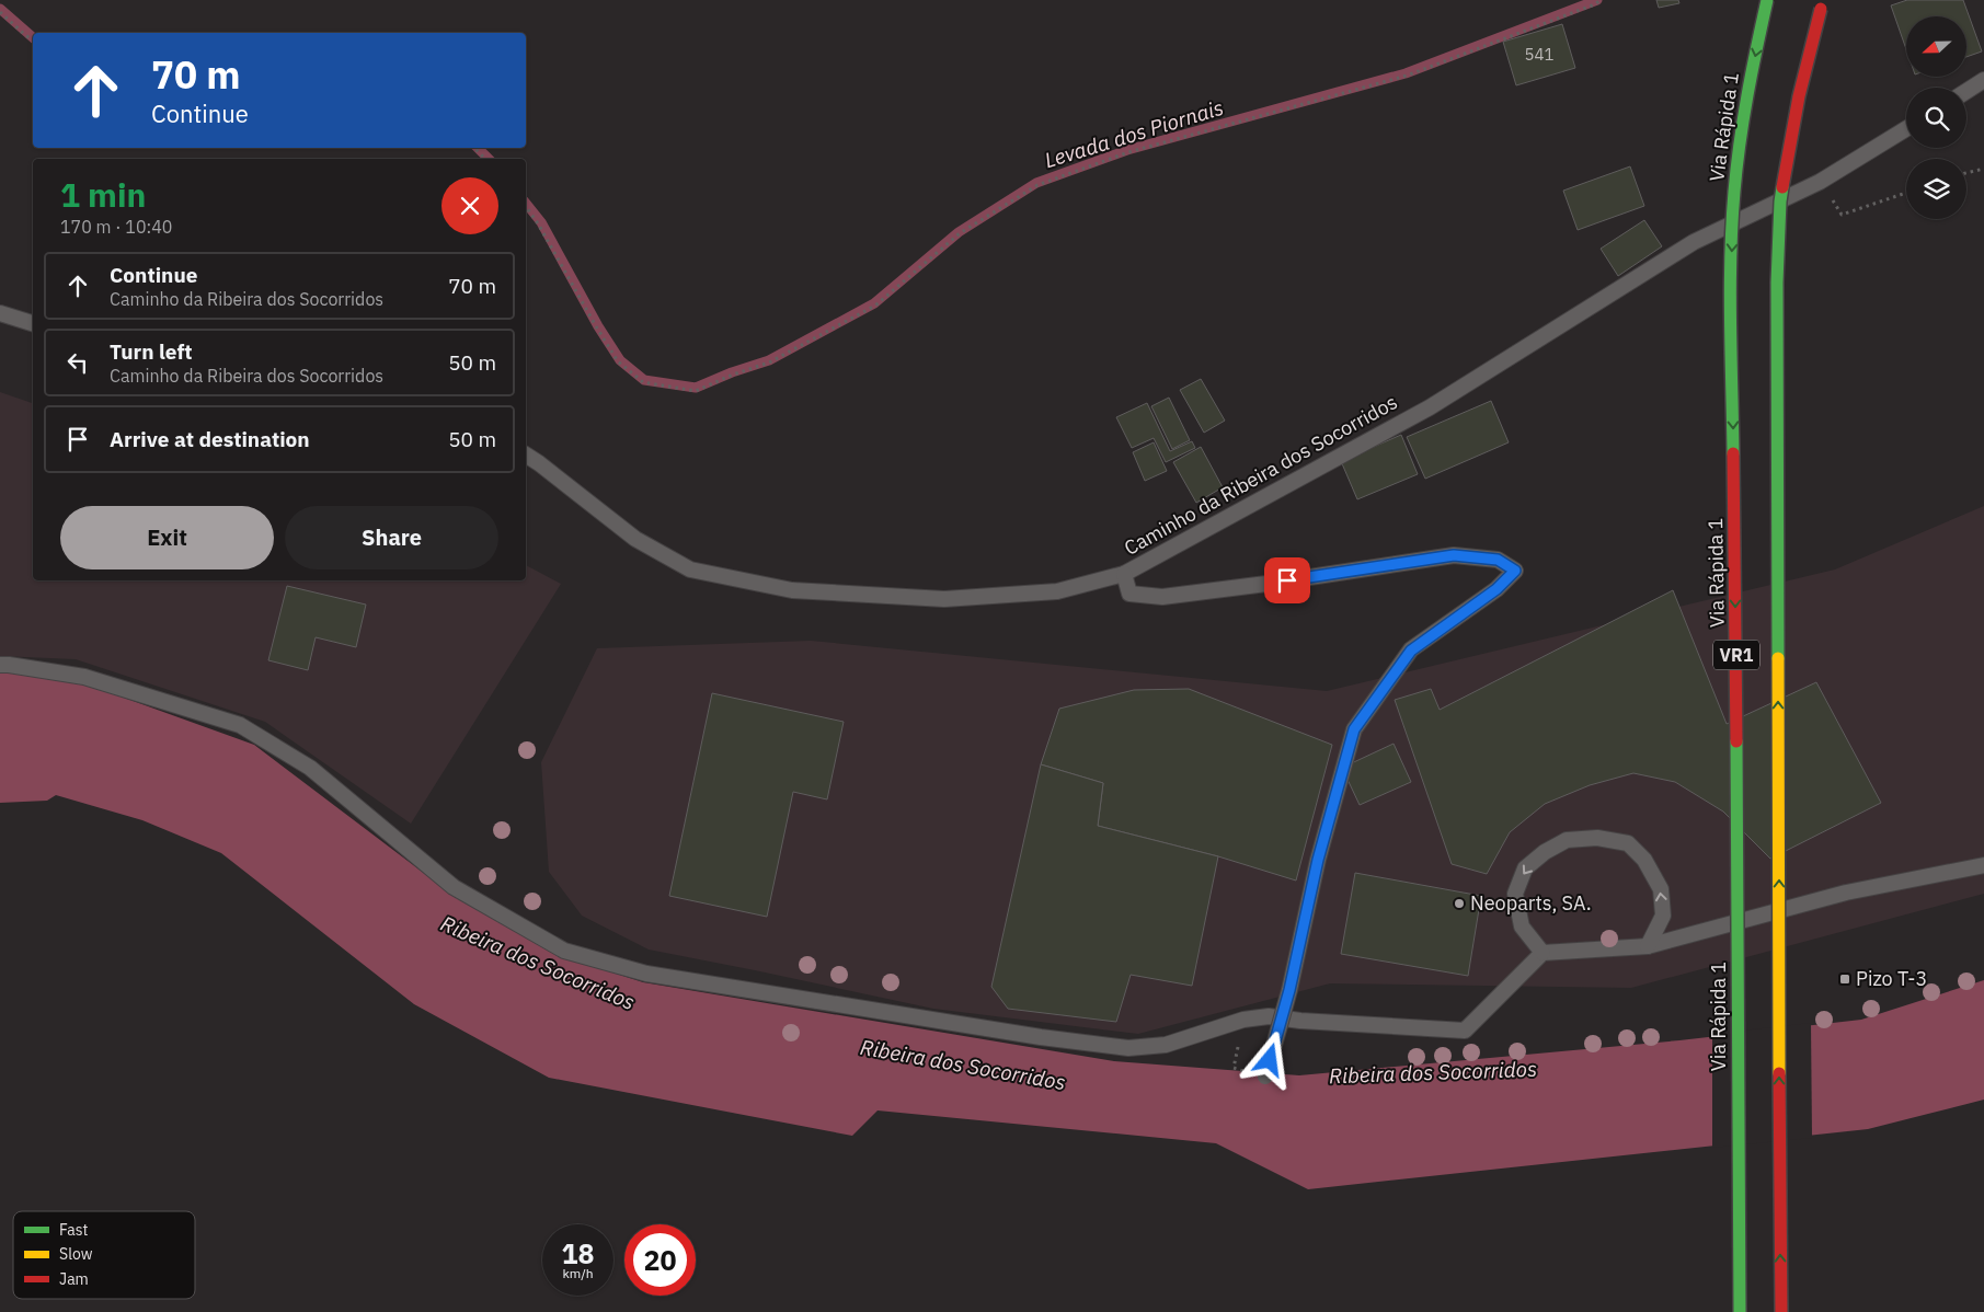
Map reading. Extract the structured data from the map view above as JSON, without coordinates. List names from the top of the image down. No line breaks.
{"streets":{"highway":["Via Rápida 1","VR1"],"lane":["Caminho da Ribeira dos Socorridos"]},"water":["Levada dos Piornais","Ribeira dos Socorridos"],"places":{"other":["Neoparts, SA."],"transit":["Pizo T-3"]},"house_numbers":["541"],"legend":["Fast","Slow","Jam"],"north":"left","page":{"turn":["70 m","Continue"],"heading":["1 min","170 m · 10:40"],"list":[{"name":"Continue","note":"Caminho da Ribeira dos Socorridos","value":"70 m"},{"name":"Turn left","note":"Caminho da Ribeira dos Socorridos","value":"50 m"},{"name":"Arrive at destination","value":"50 m"}],"buttons":["Exit","Share"],"speed":"18 km/h","limit":"20"}}
